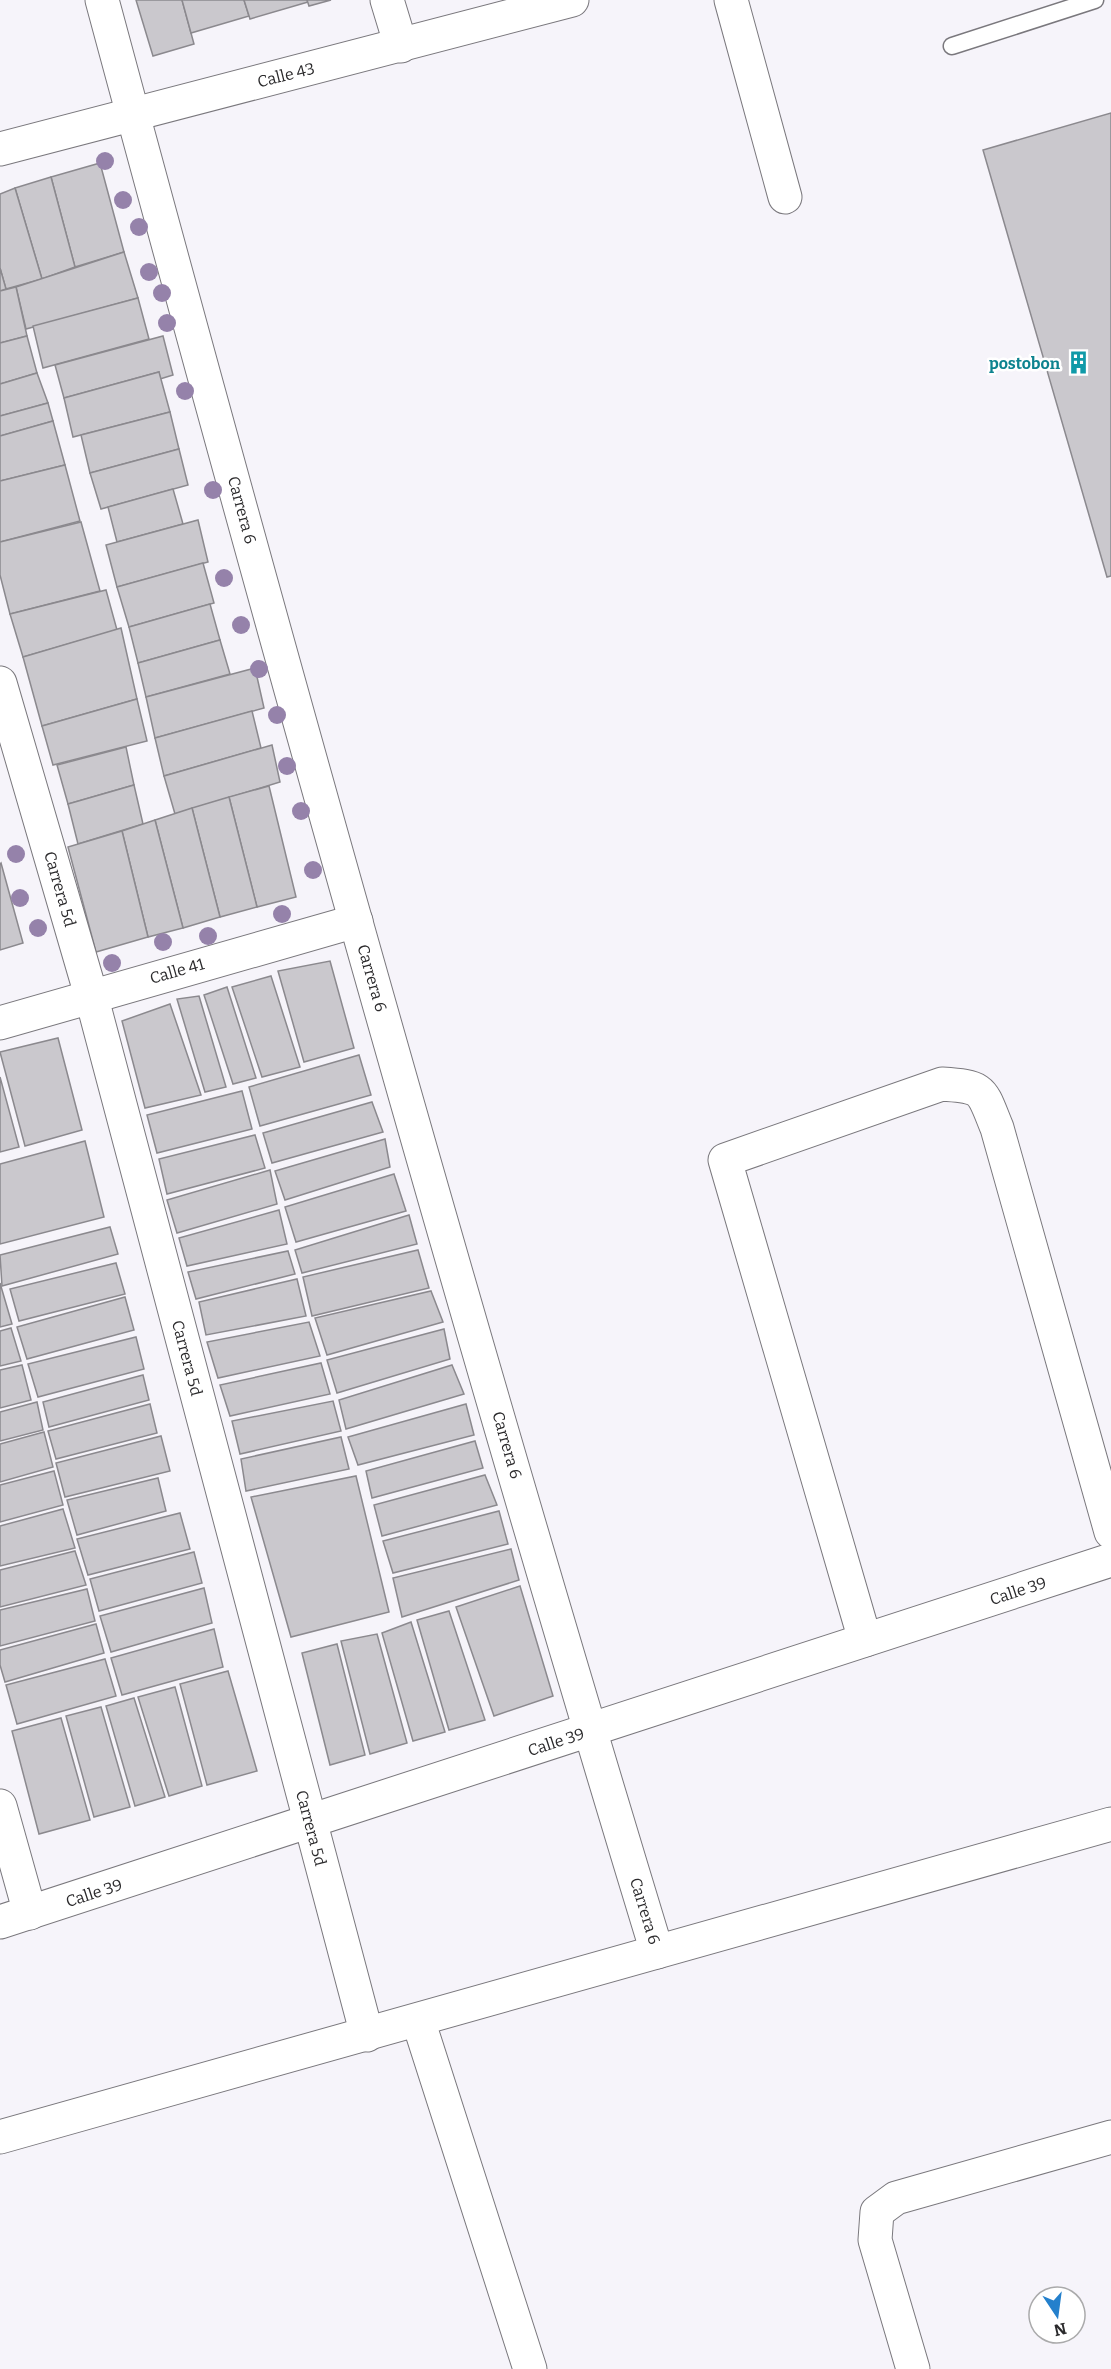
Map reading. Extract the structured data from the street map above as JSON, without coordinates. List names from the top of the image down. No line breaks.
{"streets":{"street":["Calle 43","Carrera 6","Carrera 5d","Calle 41","Calle 39"]},"crossings":[["Calle 43","Carrera 6"],["Carrera 6","Calle 41"],["Carrera 6","Calle 39"],["Carrera 5d","Calle 41"],["Carrera 5d","Calle 39"]],"places":{"building":["postobon"]},"north":"bottom"}
